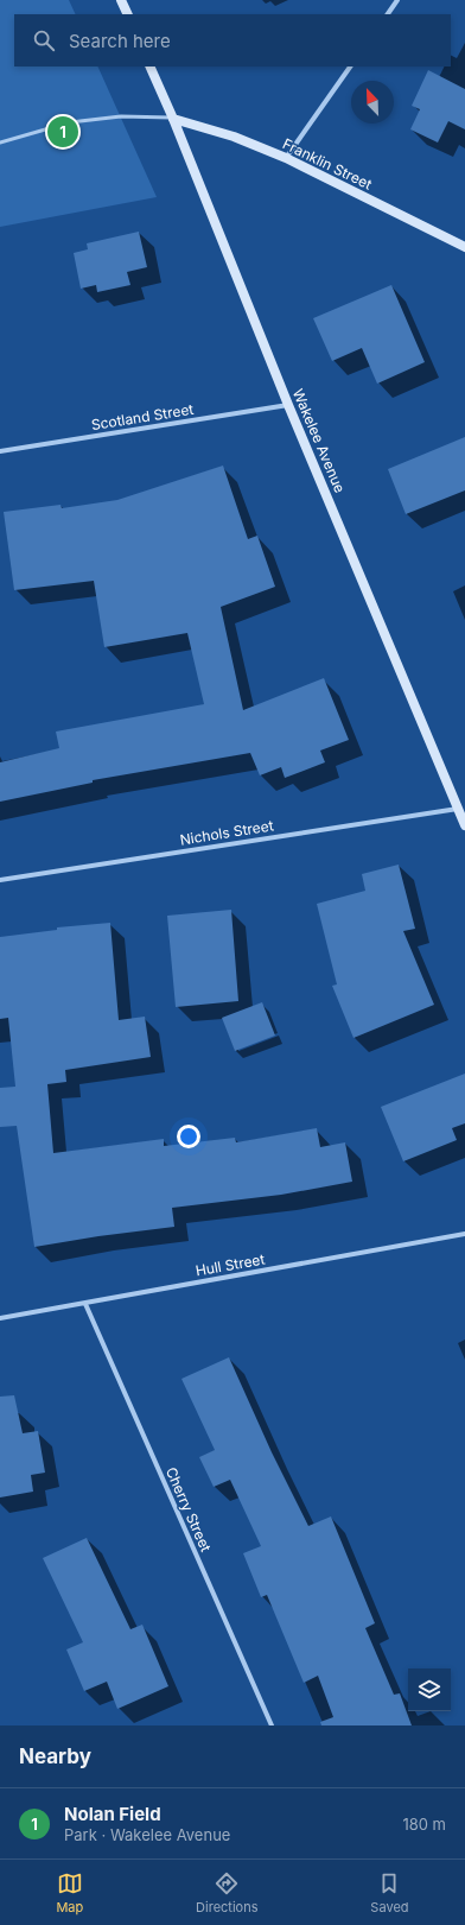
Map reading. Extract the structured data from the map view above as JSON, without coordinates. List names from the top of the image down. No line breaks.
{"streets":{"main road":["Franklin Street","Wakelee Avenue"],"street":["Scotland Street","Nichols Street","Hull Street","Cherry Street"]},"crossings":[["Franklin Street","Wakelee Avenue"],["Scotland Street","Wakelee Avenue"],["Wakelee Avenue","Nichols Street"],["Hull Street","Cherry Street"]],"north":"top left","page":{"search":"Search here","pins":"1","heading":"Nearby","list":[{"mark":"1","name":"Nolan Field","note":"Park · Wakelee Avenue","value":"180 m"}],"nav":["Map","Directions","Saved"]}}
